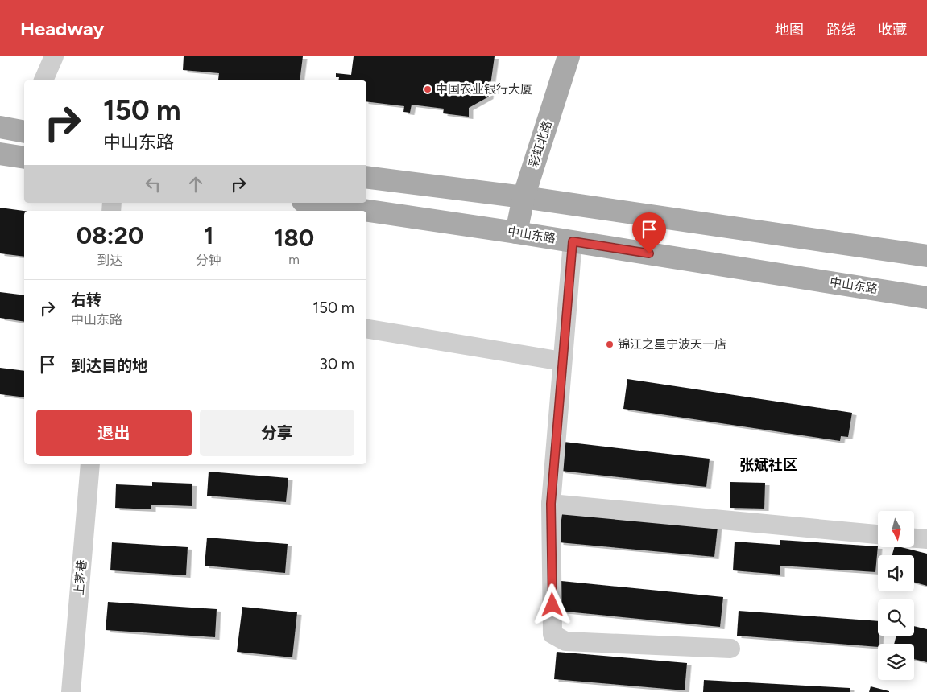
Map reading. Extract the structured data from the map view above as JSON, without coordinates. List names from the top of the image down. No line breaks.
{"streets":{"main road":["彩虹北路","中山东路"],"street":["上茅巷"]},"crossings":[["彩虹北路","中山东路"]],"districts":["张斌社区"],"places":["中国农业银行大厦","锦江之星宁波天一店"],"north":"bottom","page":{"header":"Headway","nav":["地图","路线","收藏"],"turn":["150 m","中山东路"],"eta":["08:20","到达","1","分钟","180","m"],"list":[{"name":"右转","note":"中山东路","value":"150 m"},{"name":"到达目的地","value":"30 m"}],"buttons":["退出","分享"]}}
